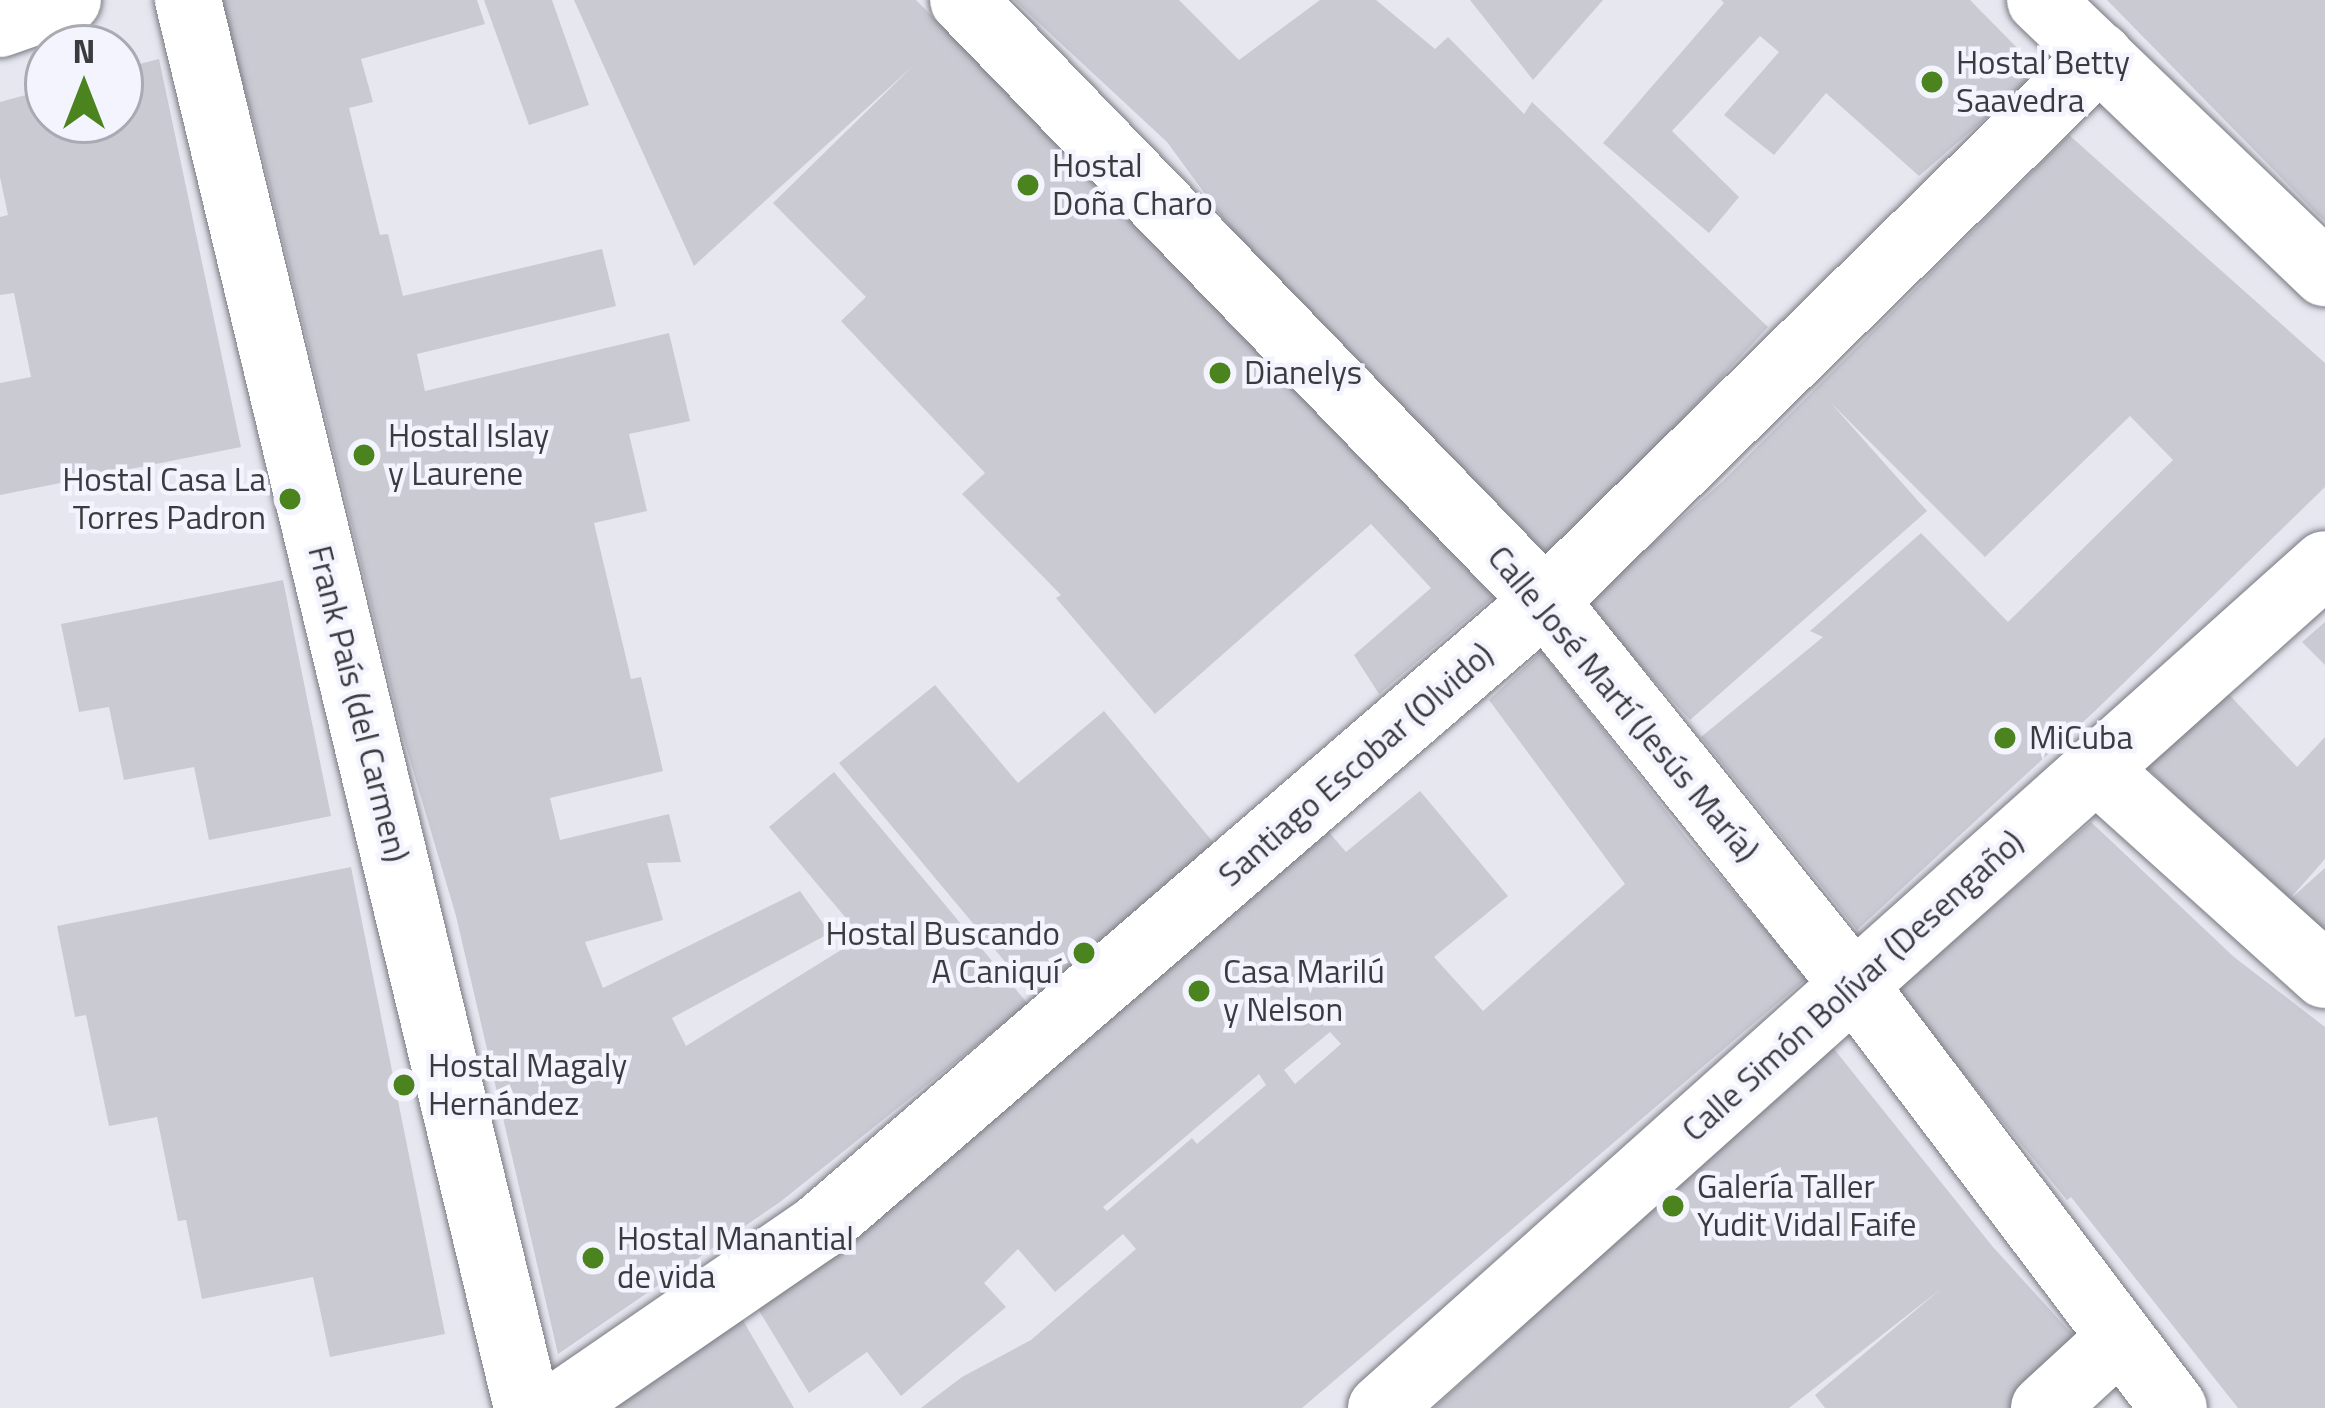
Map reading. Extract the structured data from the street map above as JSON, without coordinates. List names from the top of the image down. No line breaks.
{"streets":{"street":["Frank País (del Carmen)","Calle José Martí (Jesús María)","Santiago Escobar (Olvido)","Calle Simón Bolívar (Desengaño)"]},"crossings":[["Calle José Martí (Jesús María)","Santiago Escobar (Olvido)"],["Calle José Martí (Jesús María)","Calle Simón Bolívar (Desengaño)"]],"places":["Hostal Betty Saavedra","Hostal Doña Charo","Dianelys","Hostal Islay y Laurene","Hostal Casa La Torres Padron","MiCuba","Hostal Buscando A Caniquí","Casa Marilú y Nelson","Hostal Magaly Hernández","Galería Taller Yudit Vidal Faife","Hostal Manantial de vida"],"north":"top"}
